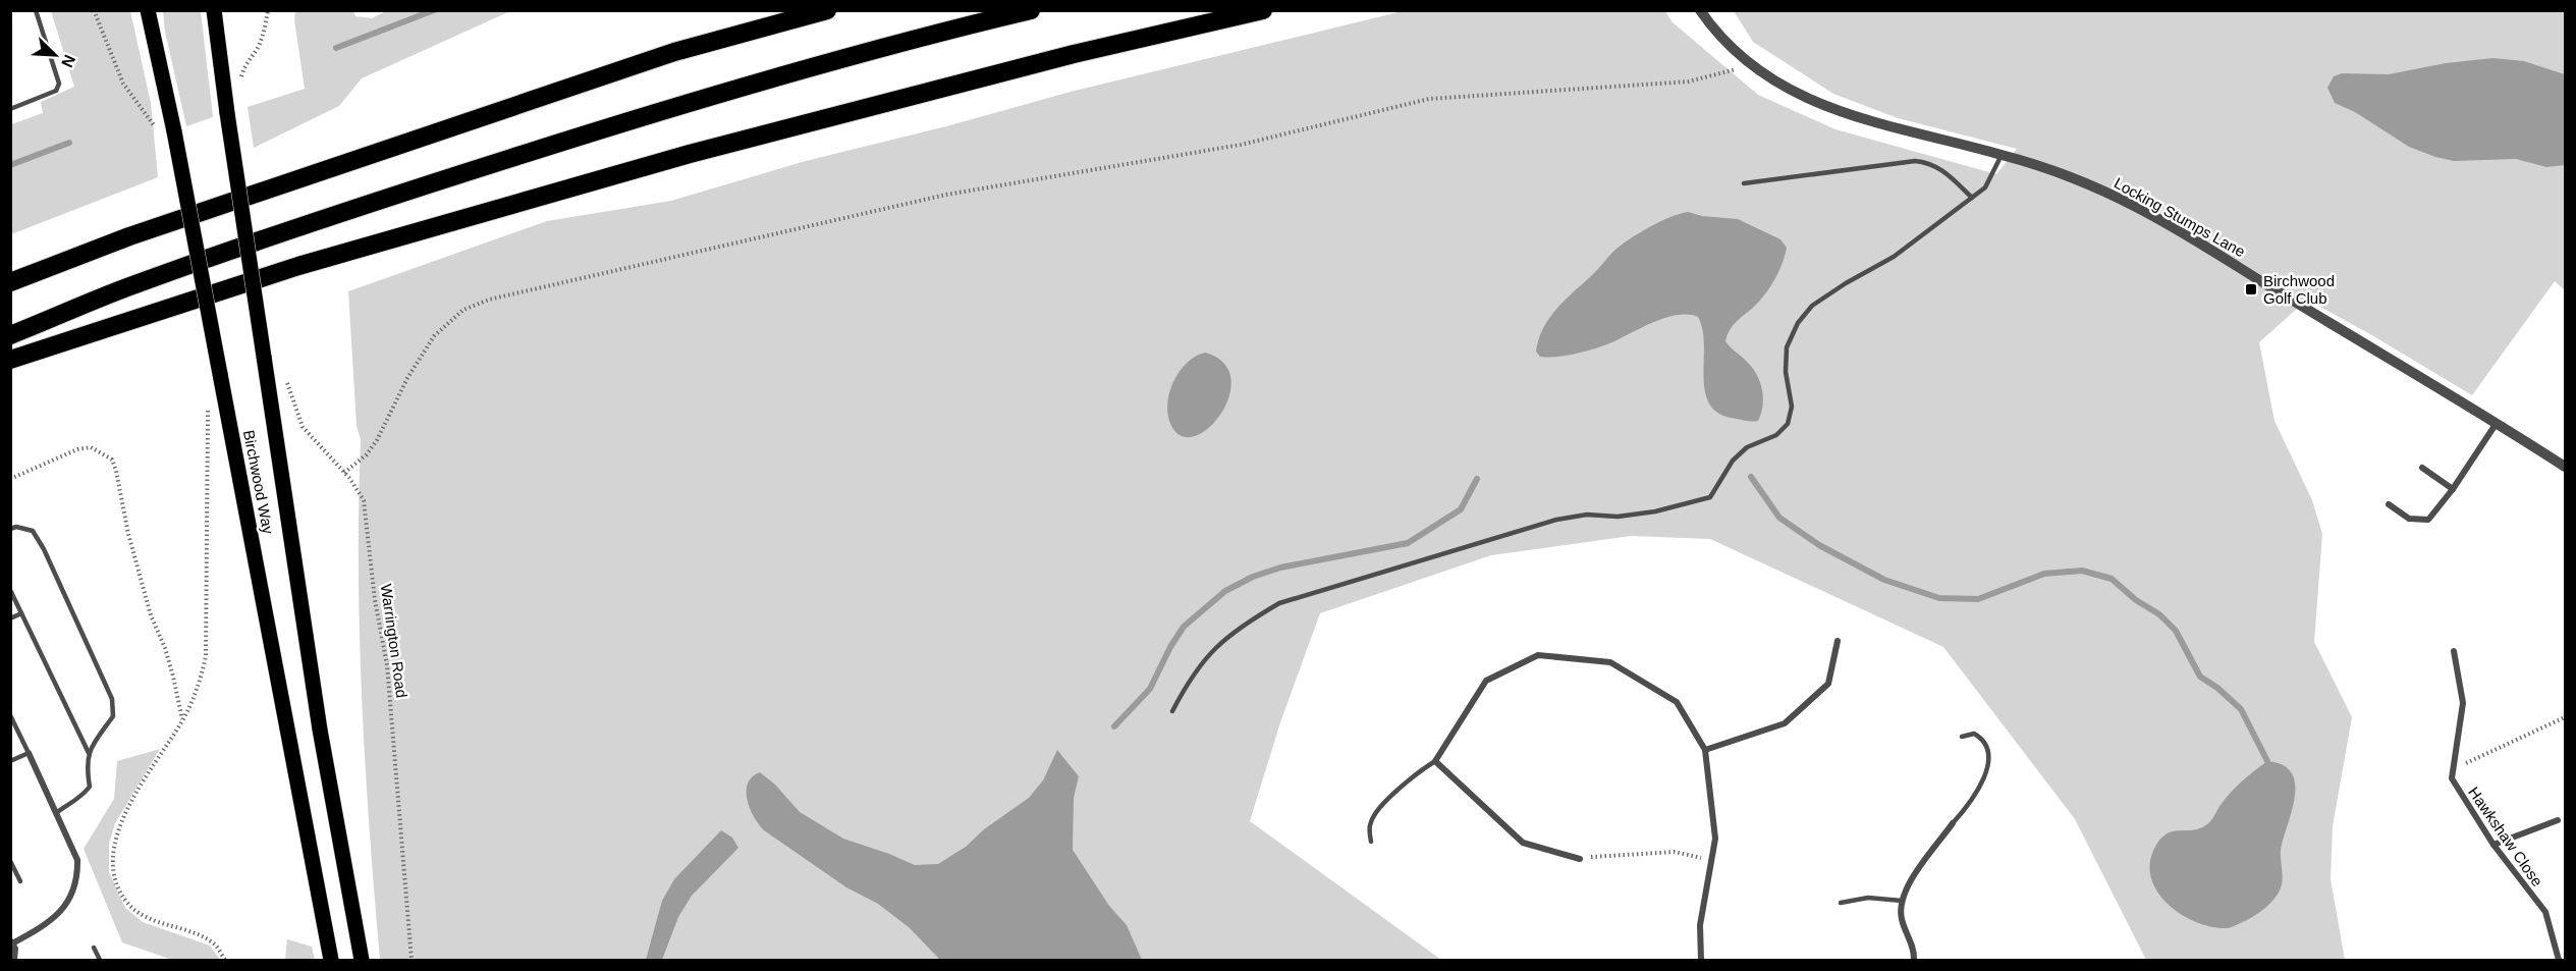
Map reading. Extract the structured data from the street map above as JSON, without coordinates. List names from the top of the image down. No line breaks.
{"streets":{"main road":["Birchwood Way"],"street":["Locking Stumps Lane","Hawkshaw Close"],"path":["Warrington Road"]},"places":{"transit":["Birchwood Golf Club"]},"north":"bottom right"}
